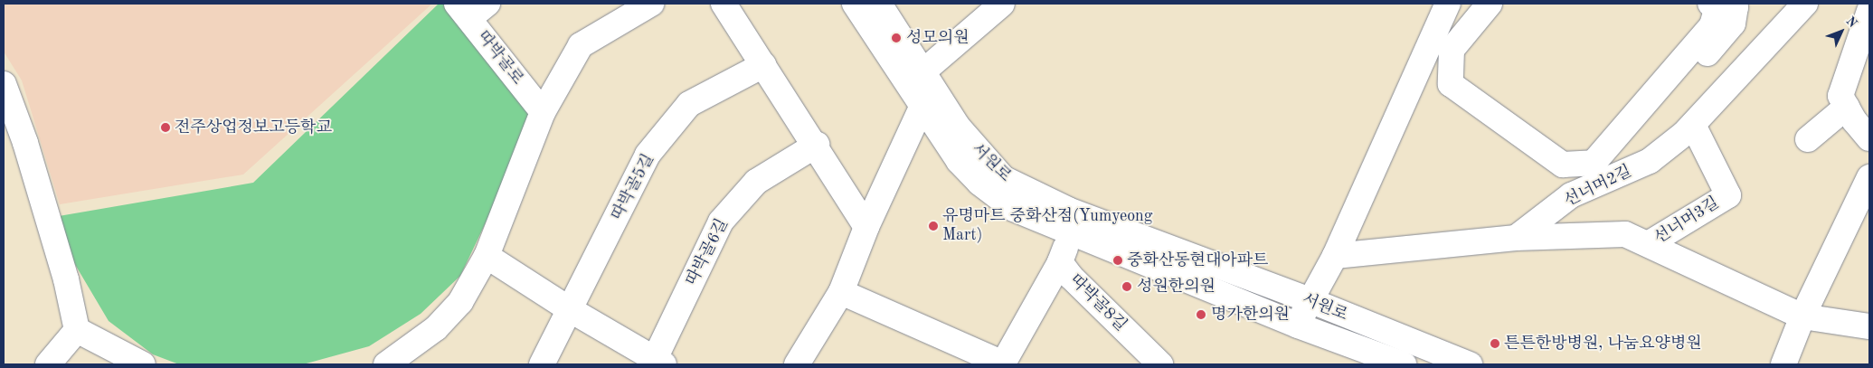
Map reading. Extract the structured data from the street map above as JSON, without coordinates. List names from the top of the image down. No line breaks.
{"streets":{"street":["따박골로","서원로","선너머2길","따박골5길","선너머3길","따박골6길","따박골8길"]},"crossings":[["서원로","따박골8길"],["선너머2길","선너머3길"],["따박골5길","따박골6길"]],"places":["성모의원","전주상업정보고등학교","유명마트 중화산점(Yumyeong Mart)","중화산동현대아파트","성원한의원","명가한의원","튼튼한방병원, 나눔요양병원"],"north":"top right"}
